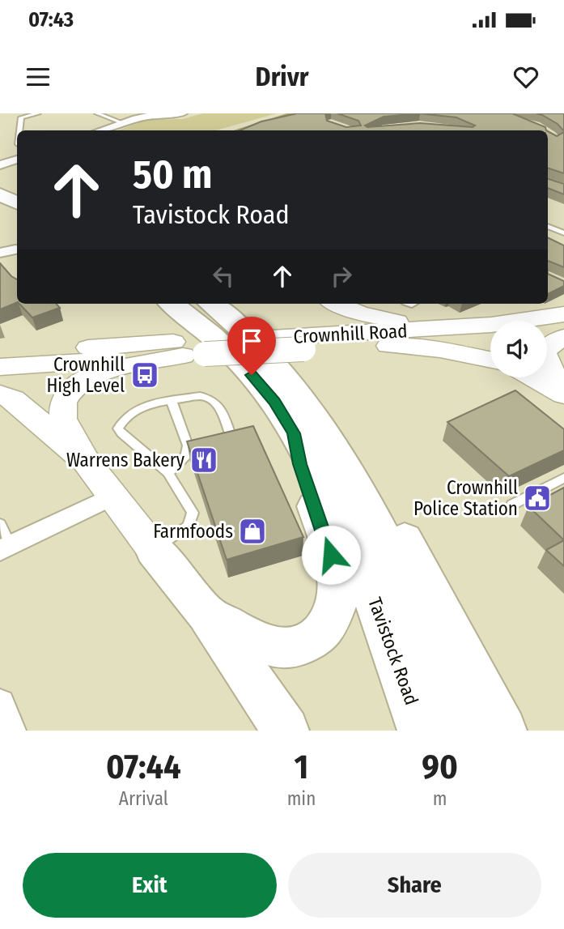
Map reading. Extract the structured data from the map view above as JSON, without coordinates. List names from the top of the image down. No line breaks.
{"streets":{"highway":["Tavistock Road"],"main road":["Crownhill Road"]},"places":{"bus stop":["Crownhill High Level"],"restaurant":["Warrens Bakery"],"public building":["Crownhill Police Station"],"shop":["Farmfoods"]},"page":{"status":"07:43","header":"Drivr","turn":["50 m","Tavistock Road"],"eta":["07:44","Arrival","1","min","90","m"],"buttons":["Exit","Share"]}}
